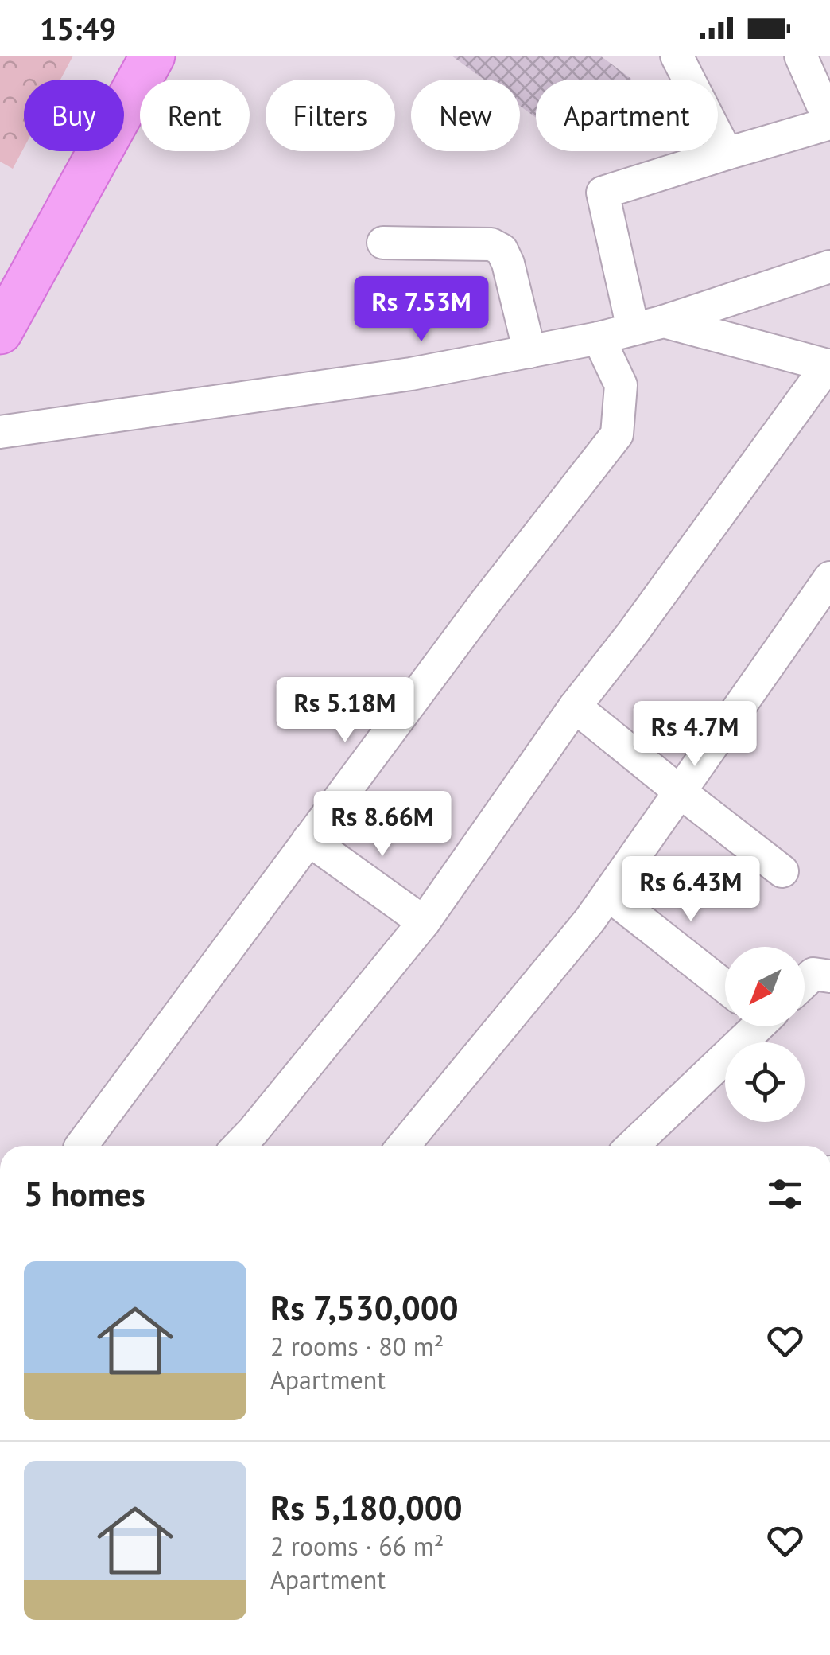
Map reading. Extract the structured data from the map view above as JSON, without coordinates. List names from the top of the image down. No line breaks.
{"north":"bottom left","page":{"status":"15:49","chip":["Buy","Rent","Filters","New","Apartment"],"price":["Rs 7.53M","Rs 5.18M","Rs 4.7M","Rs 8.66M","Rs 6.43M"],"heading":"5 homes","list":[{"name":"Rs 7,530,000","note":"2 rooms · 80 m² · Apartment"},{"name":"Rs 5,180,000","note":"2 rooms · 66 m² · Apartment"}]}}
